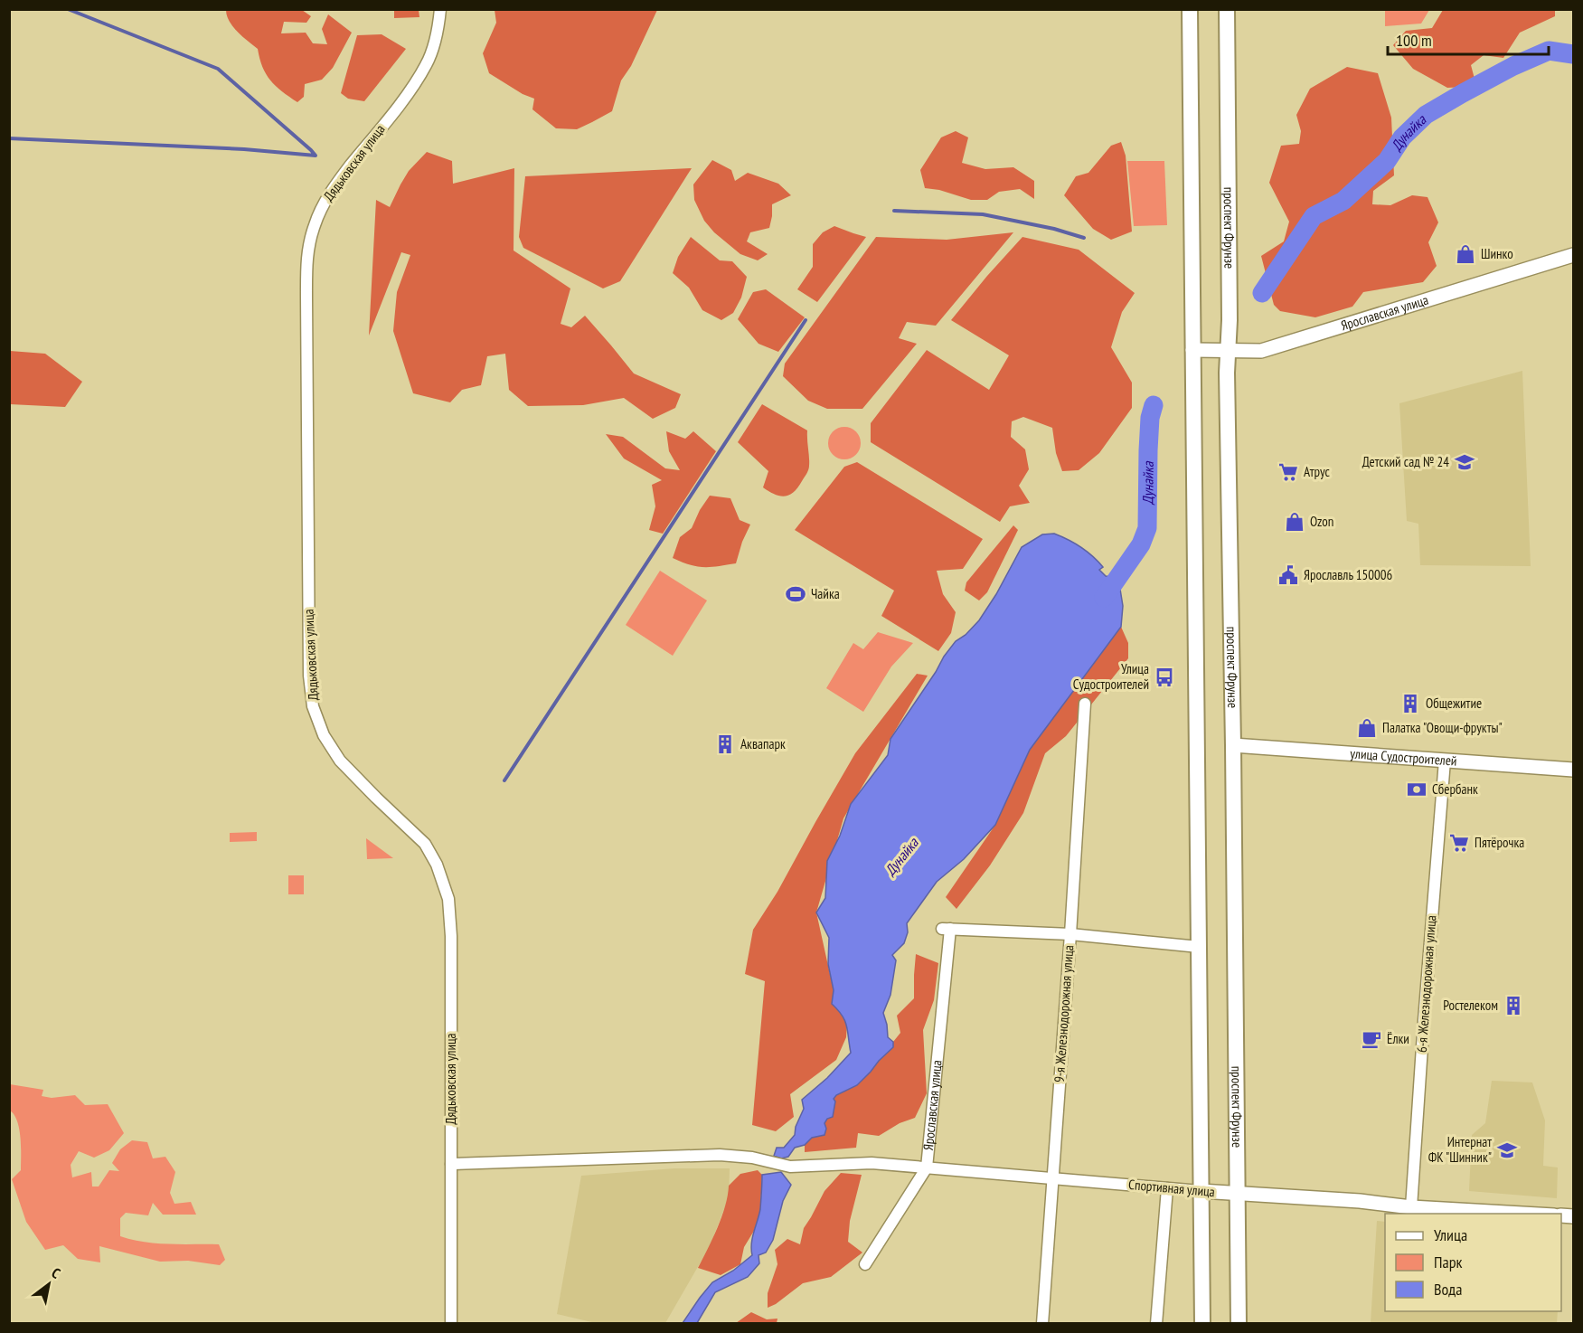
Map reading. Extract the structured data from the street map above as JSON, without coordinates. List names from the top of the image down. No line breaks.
{"streets":{"main road":["проспект Фрунзе"],"street":["Дядьковская улица","Ярославская улица","улица Судостроителей","6-я Железнодорожная улица","9-я Железнодорожная улица","Спортивная улица"]},"crossings":[["Дядьковская улица","Спортивная улица"],["проспект Фрунзе","Ярославская улица"],["проспект Фрунзе","улица Судостроителей"],["проспект Фрунзе","Спортивная улица"],["Ярославская улица","9-я Железнодорожная улица"],["Ярославская улица","Спортивная улица"],["улица Судостроителей","6-я Железнодорожная улица"],["6-я Железнодорожная улица","Спортивная улица"],["9-я Железнодорожная улица","Спортивная улица"]],"water":["Дунайка"],"places":{"shop":["Шинко","Ozon","Палатка \"Овощи-фрукты\""],"school or university":["Детский сад № 24","Интернат ФК \"Шинник\""],"supermarket":["Атрус","Пятёрочка"],"public building":["Ярославль 150006"],"sports":["Чайка"],"bus stop":["Улица Судостроителей"],"building":["Общежитие","Аквапарк","Ростелеком"],"bank":["Сбербанк"],"cafe":["Ёлки"]},"legend":["Улица","Парк","Вода"],"scale_bar":"100 m","north":"top right"}
